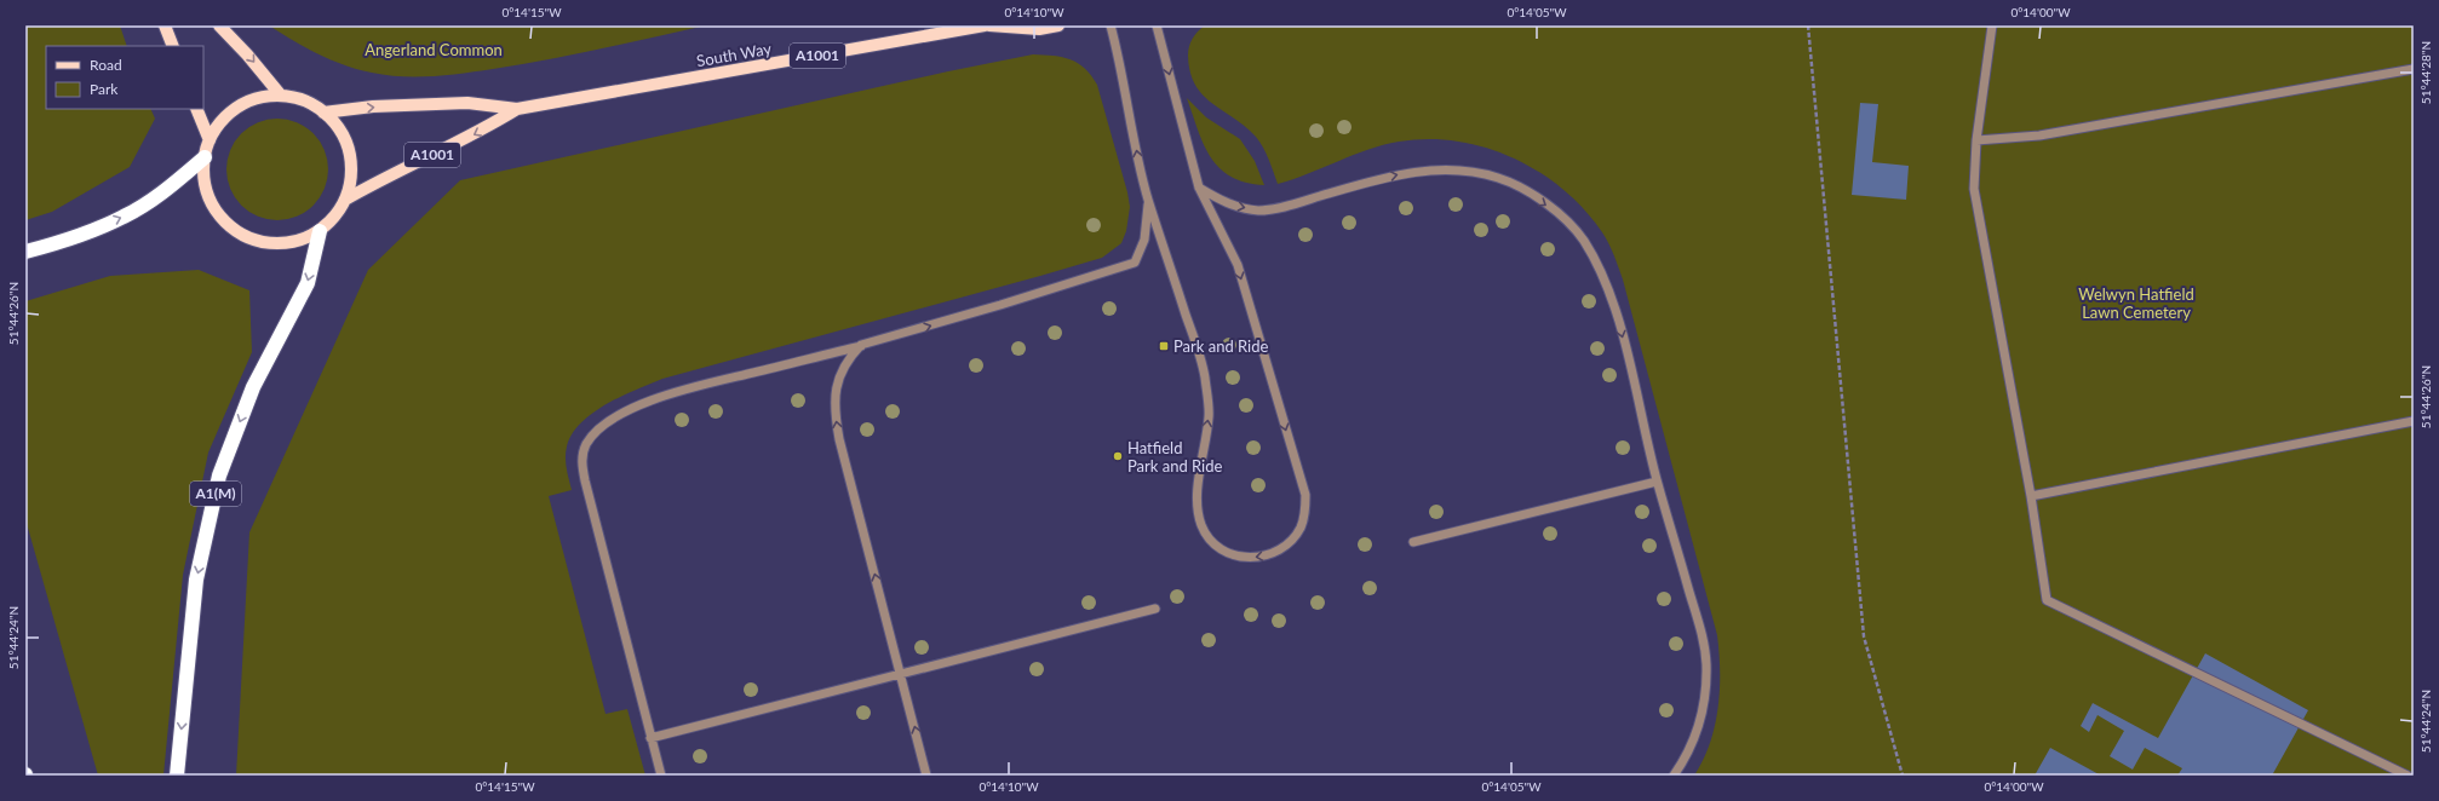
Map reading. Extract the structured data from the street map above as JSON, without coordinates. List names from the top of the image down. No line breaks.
{"streets":{"highway":["A1(M)"],"main road":["South Way","A1001"]},"crossings":[["South Way","A1(M)"]],"parks":["Angerland Common","Welwyn Hatfield Lawn Cemetery"],"places":{"transit":["Park and Ride"],"other":["Hatfield Park and Ride"]},"legend":["Road","Park"],"coordinates":["0°14'15\"W","0°14'10\"W","0°14'05\"W","0°14'00\"W","51°44'28\"N","51°44'26\"N","51°44'24\"N"]}
